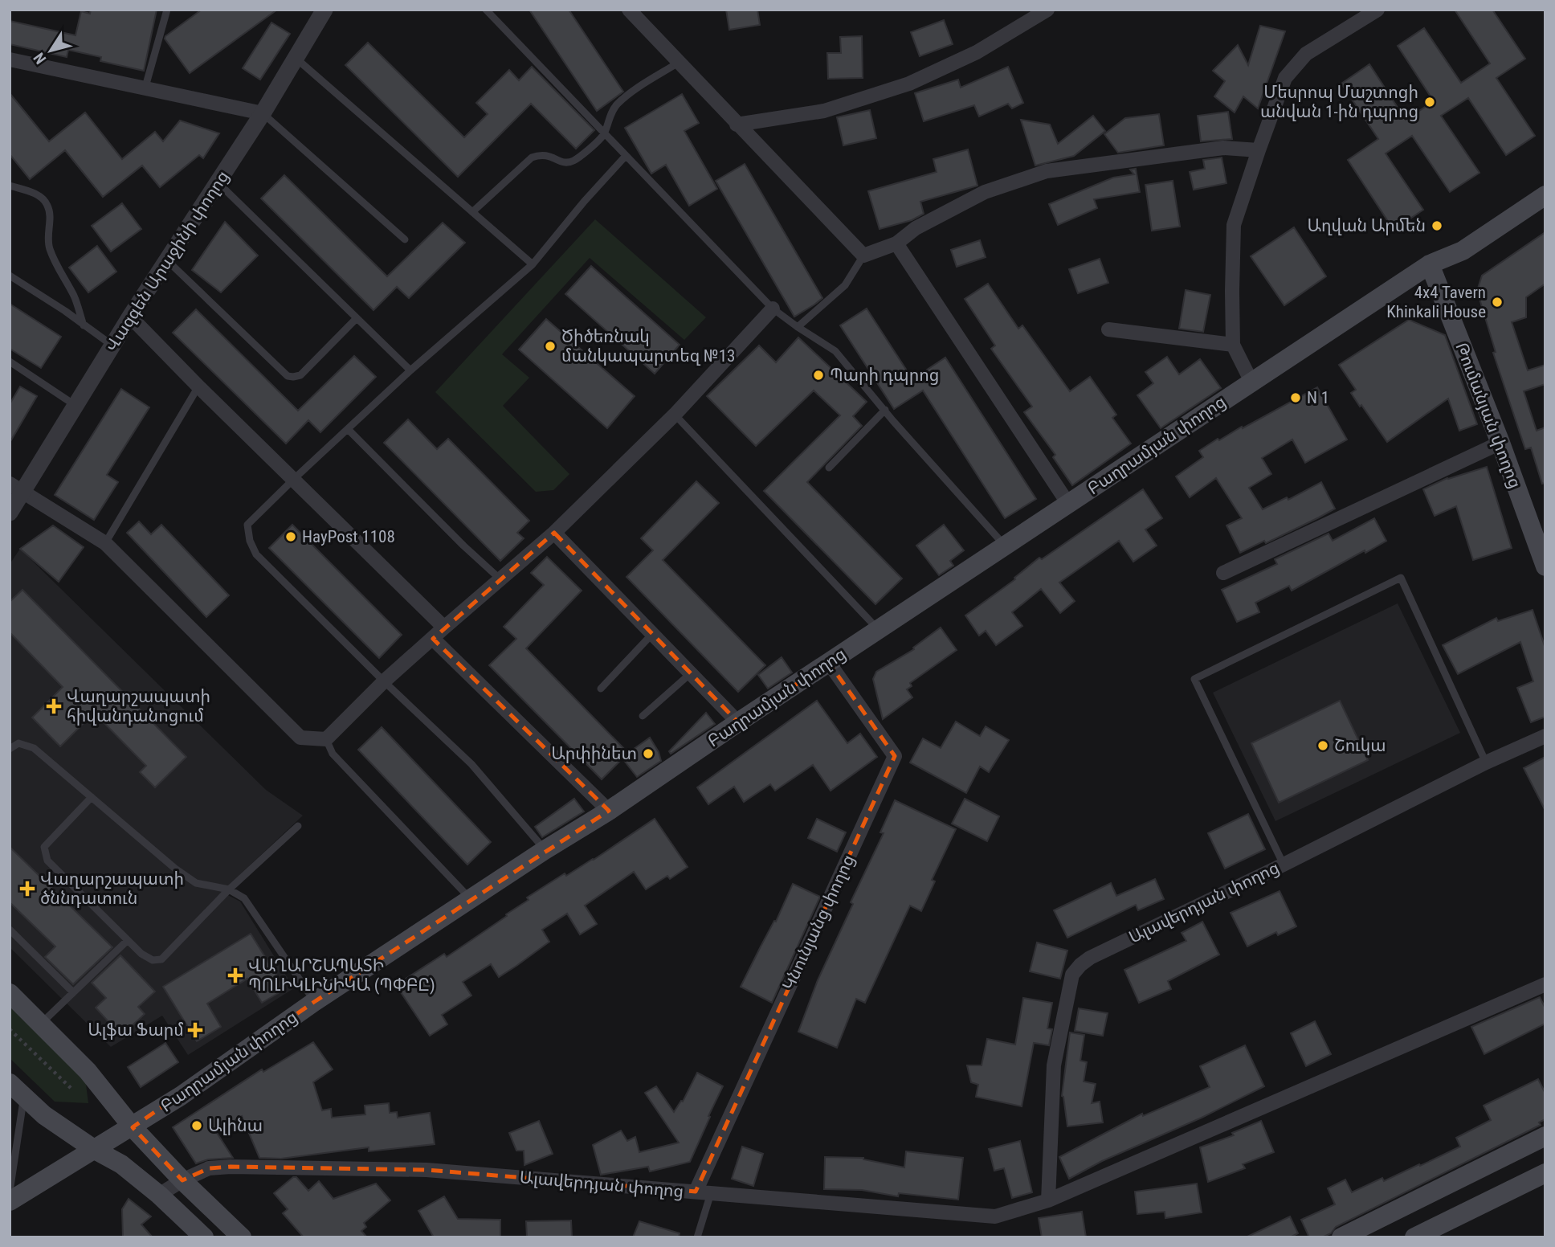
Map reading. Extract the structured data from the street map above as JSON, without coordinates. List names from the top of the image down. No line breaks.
{"streets":{"main road":["Թումանյան փողոց","Բաղրամյան փողոց"],"street":["Վազգեն Արաջինի փողոց","Ալավերդյան փողոց","Կնունյանց փողոց"]},"crossings":[["Թումանյան փողոց","Բաղրամյան փողոց"],["Բաղրամյան փողոց","Կնունյանց փողոց"],["Ալավերդյան փողոց","Կնունյանց փողոց"]],"places":{"other":["Մեսրոպ Մաշտոցի անվան 1-ին դպրոց","Աղվան Արմեն","4x4 Tavern Khinkali House","Ծիծեռնակ մանկապարտեզ №13","Պարի դպրոց","N 1","HayPost 1108","Շուկա","Արփինետ","Ալինա"],"health":["Վաղարշապատի հիվանդանոցում","Վաղարշապատի ծննդատուն","ՎԱՂԱՐՇԱՊԱՏԻ ՊՈԼԻԿԼԻՆԻԿԱ (ՊՓԲԸ)","Ալֆա Ֆարմ"]},"north":"bottom left"}
